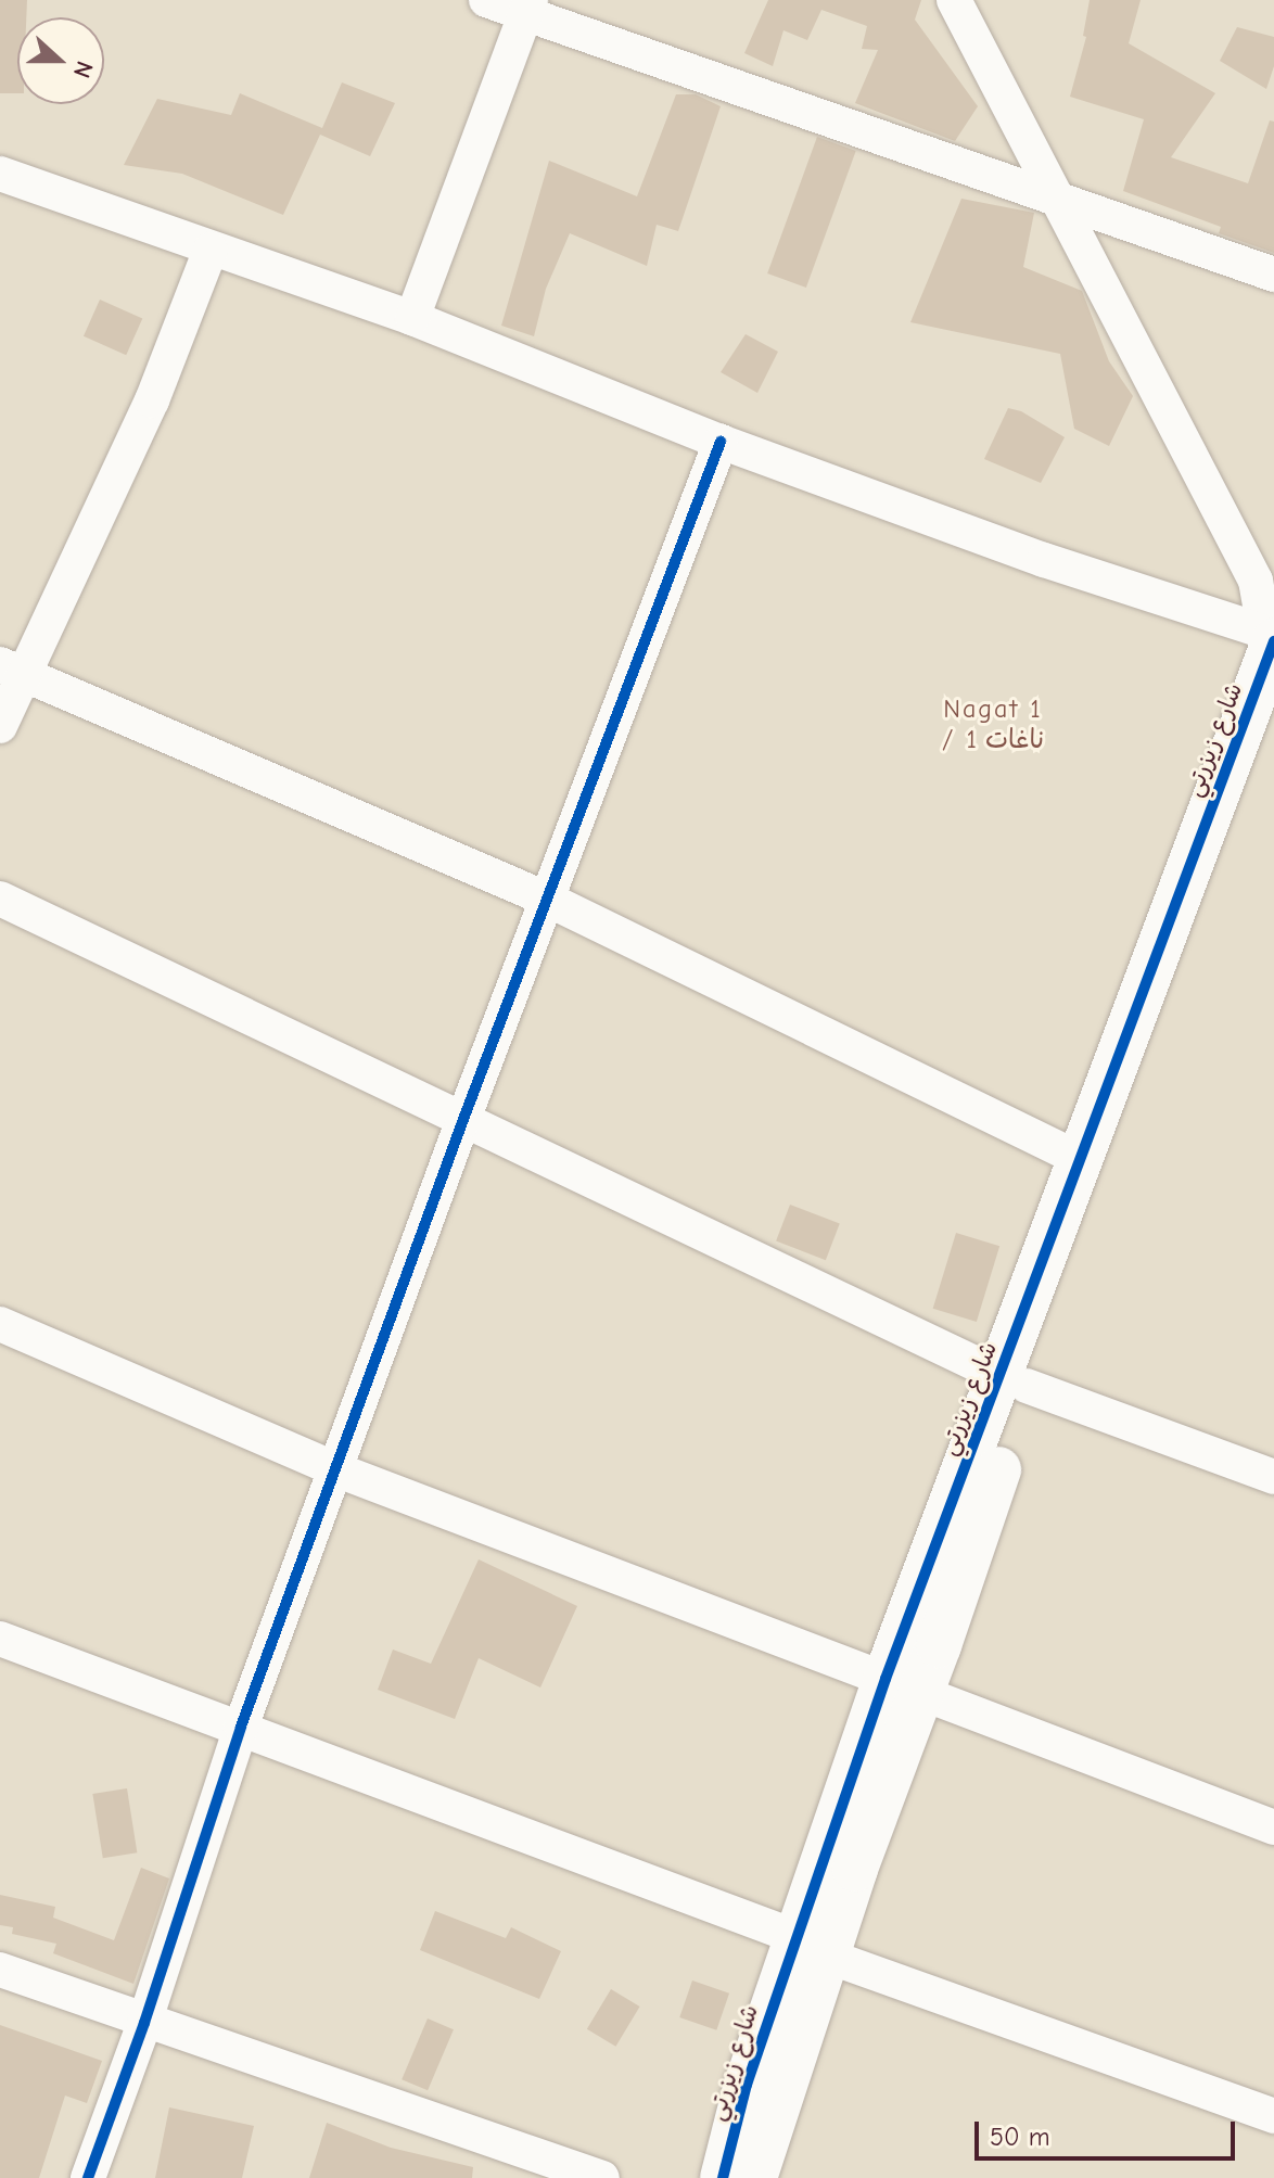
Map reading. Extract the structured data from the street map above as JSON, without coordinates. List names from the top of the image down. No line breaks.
{"streets":{"street":["شارع زيزرتي"]},"districts":["Nagat 1 / ناغات 1"],"scale_bar":"50 m","north":"right"}
